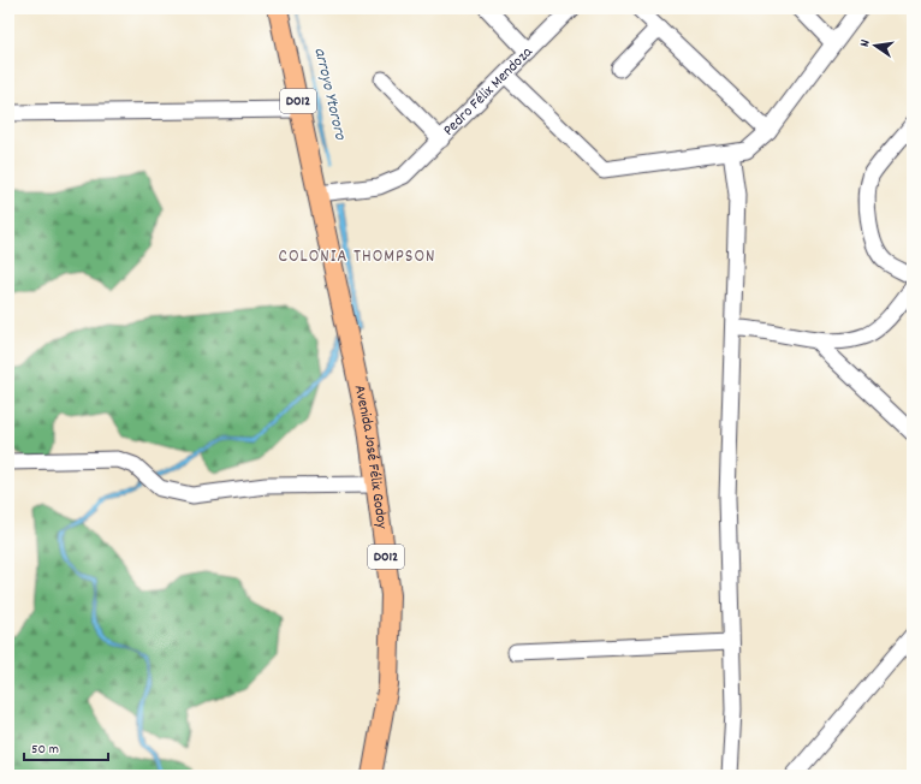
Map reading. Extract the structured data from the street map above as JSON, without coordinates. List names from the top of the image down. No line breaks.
{"streets":{"main road":["D012","Avenida José Félix Godoy"],"street":["Pedro Félix Mendoza"]},"crossings":[["Pedro Félix Mendoza","D012"],["Pedro Félix Mendoza","Avenida José Félix Godoy"],["D012","Avenida José Félix Godoy"]],"districts":["COLONIA THOMPSON"],"water":["arroyo Ytororo"],"scale_bar":"50 m","north":"left"}
